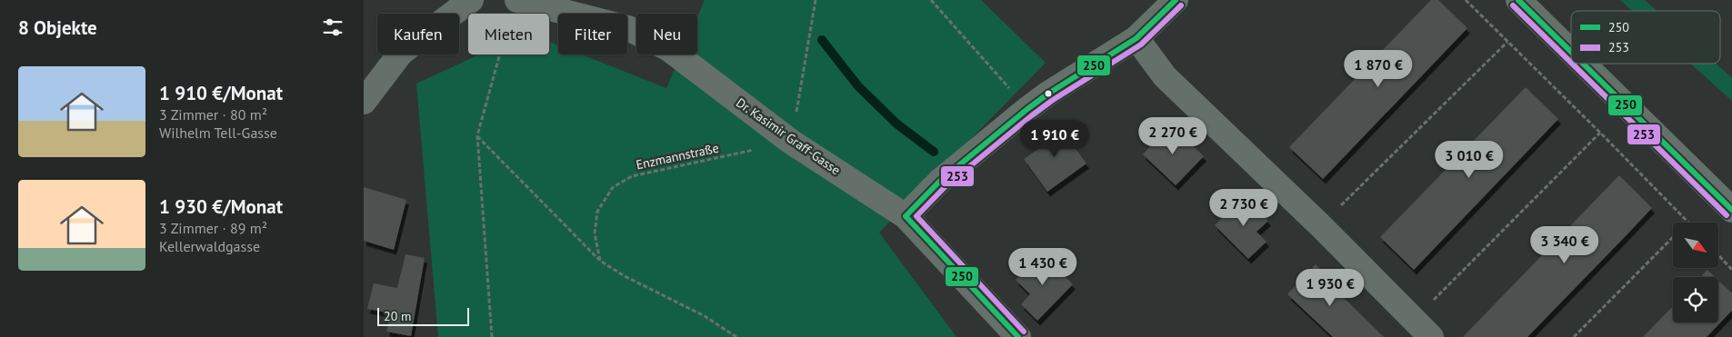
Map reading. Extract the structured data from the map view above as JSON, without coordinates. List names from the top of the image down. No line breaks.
{"streets":{"street":["Dr. Kasimir Graff-Gasse"],"path":["Enzmannstraße"]},"crossings":[["Dr. Kasimir Graff-Gasse","Enzmannstraße"]],"lines":["transit line 250","transit line 253"],"legend":["250","253"],"scale_bar":"20 m","north":"bottom right","page":{"heading":"8 Objekte","chip":["Kaufen","Mieten","Filter","Neu"],"price":["1 870 €","2 270 €","1 910 €","3 010 €","2 730 €","3 340 €","1 430 €","1 930 €"],"list":[{"name":"1 910 €/Monat","note":"3 Zimmer · 80 m² · Wilhelm Tell-Gasse"},{"name":"1 930 €/Monat","note":"3 Zimmer · 89 m² · Kellerwaldgasse"}],"scale":"20 m"}}
